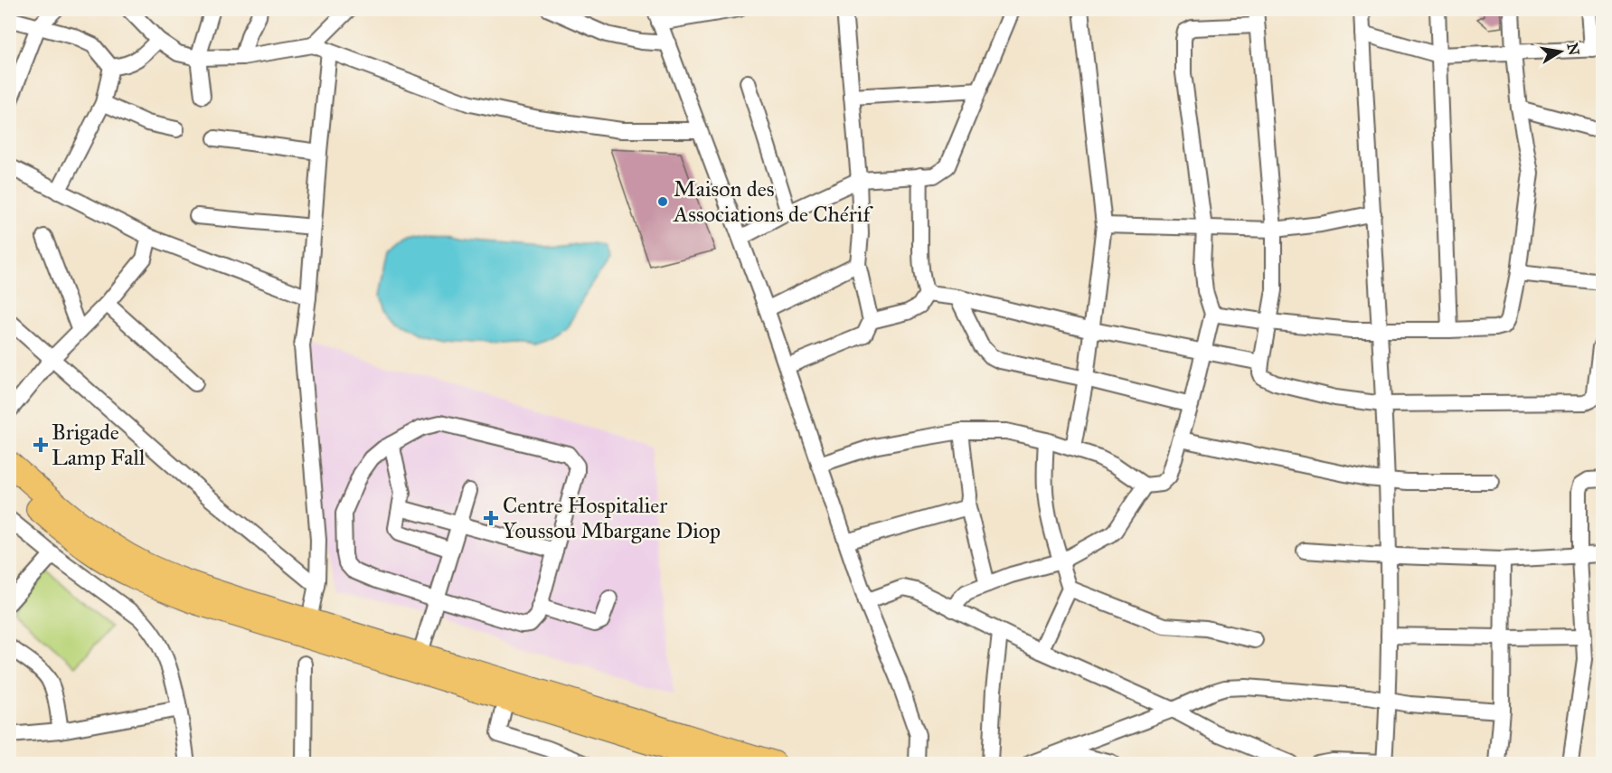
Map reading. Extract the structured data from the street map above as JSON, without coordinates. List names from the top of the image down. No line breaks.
{"places":{"other":["Maison des Associations de Chérif"],"health":["Brigade Lamp Fall","Centre Hospitalier Youssou Mbargane Diop"]},"north":"right"}
